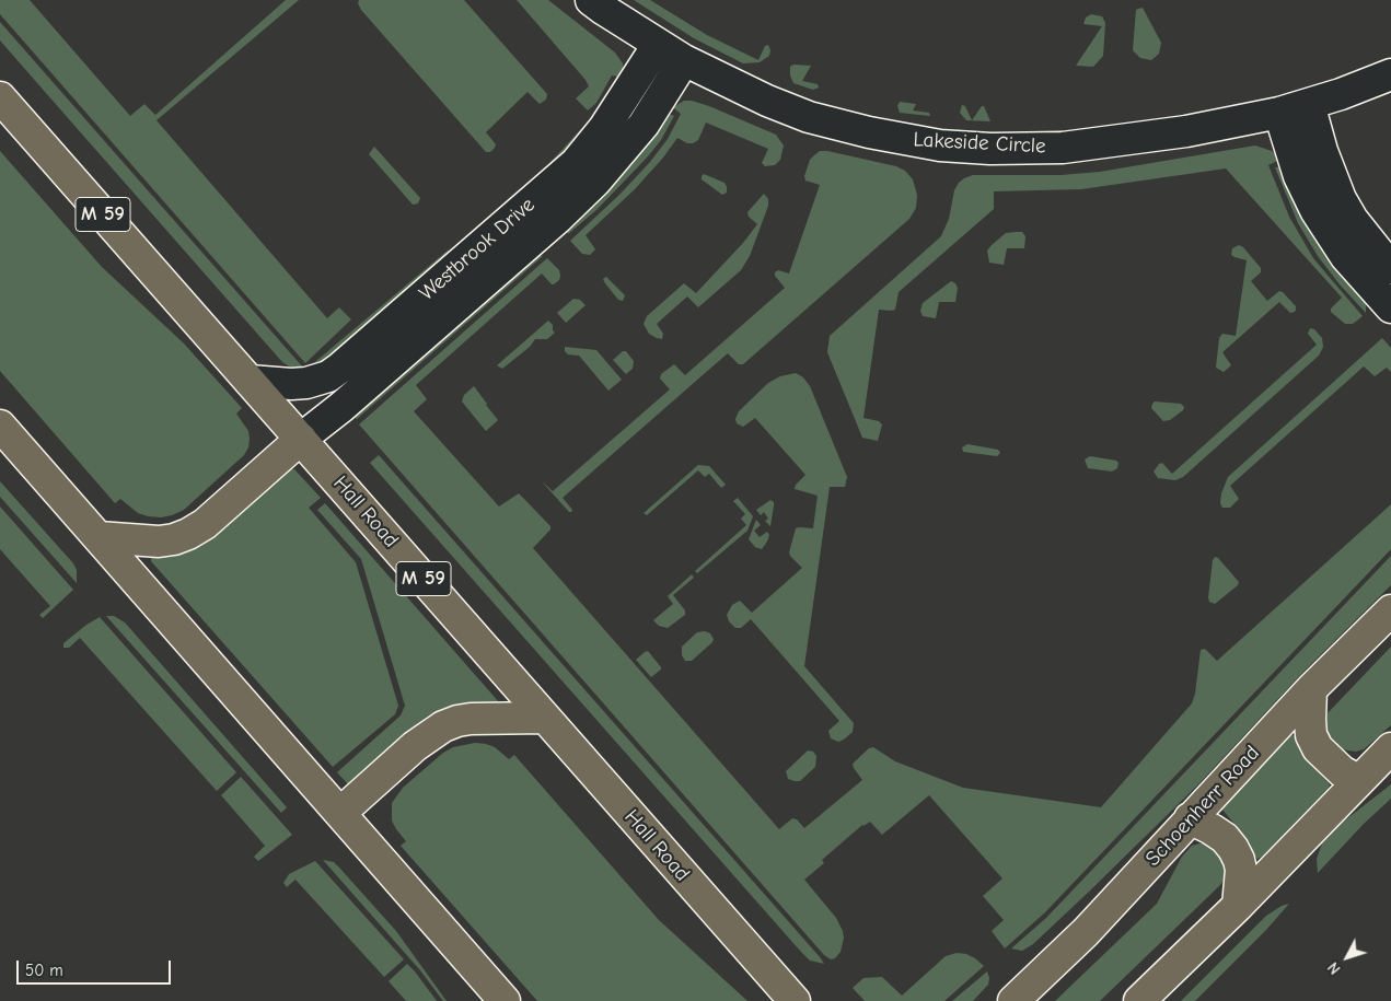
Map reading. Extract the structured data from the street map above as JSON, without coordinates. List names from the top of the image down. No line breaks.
{"streets":{"main road":["M 59","Hall Road","Schoenherr Road"],"street":["Lakeside Circle","Westbrook Drive"]},"crossings":[["Lakeside Circle","Westbrook Drive"],["Westbrook Drive","Hall Road"]],"scale_bar":"50 m","north":"bottom left"}
